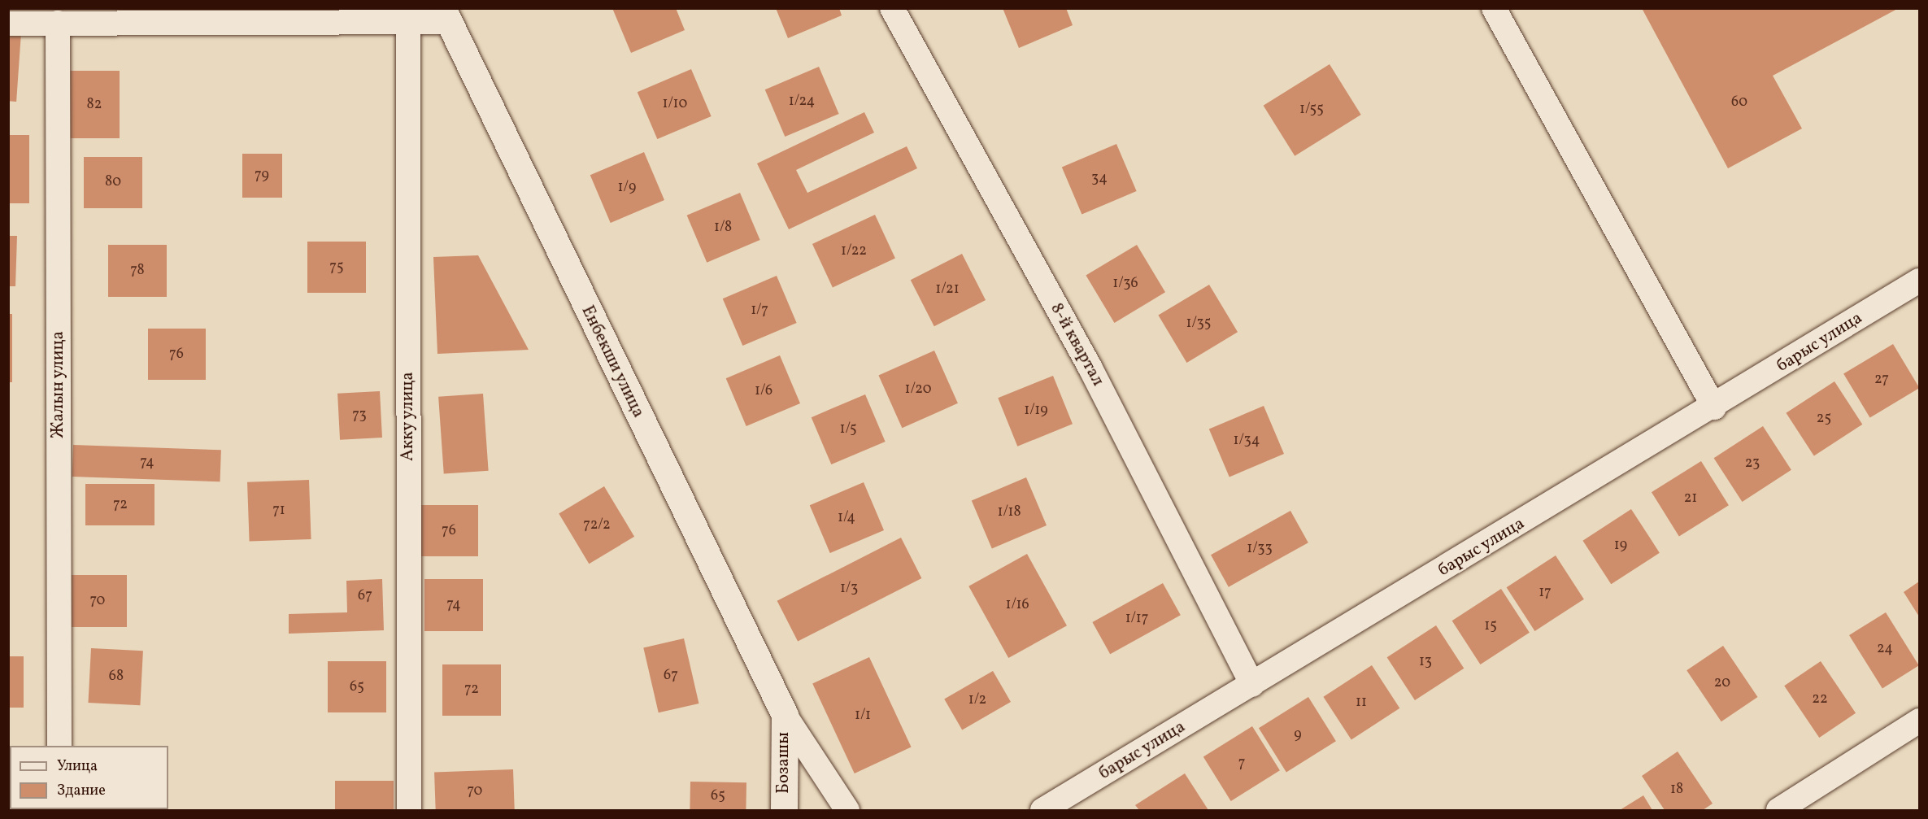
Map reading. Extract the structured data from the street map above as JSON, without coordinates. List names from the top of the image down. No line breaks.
{"streets":{"street":["барыс улица","8-й квартал","Енбекши улица","Жалын улица","Акку улица","Бозашы"]},"crossings":[["барыс улица","8-й квартал"],["Енбекши улица","Бозашы"]],"house_numbers":["1/24","60","1/10","82","1/55","79","34","80","1/9","1/8","1/22","75","78","1/36","1/21","1/7","1/35","76","27","1/20","1/6","1/19","73","25","1/5","1/34","74","23","21","72","71","1/18","1/4","72/2","76","19","1/33","1/3","17","67","70","74","1/16","1/17","15","24","13","67","68","20","65","72","22","1/2","11","1/1","9","7","18","70","65"],"legend":["Улица","Здание"]}
